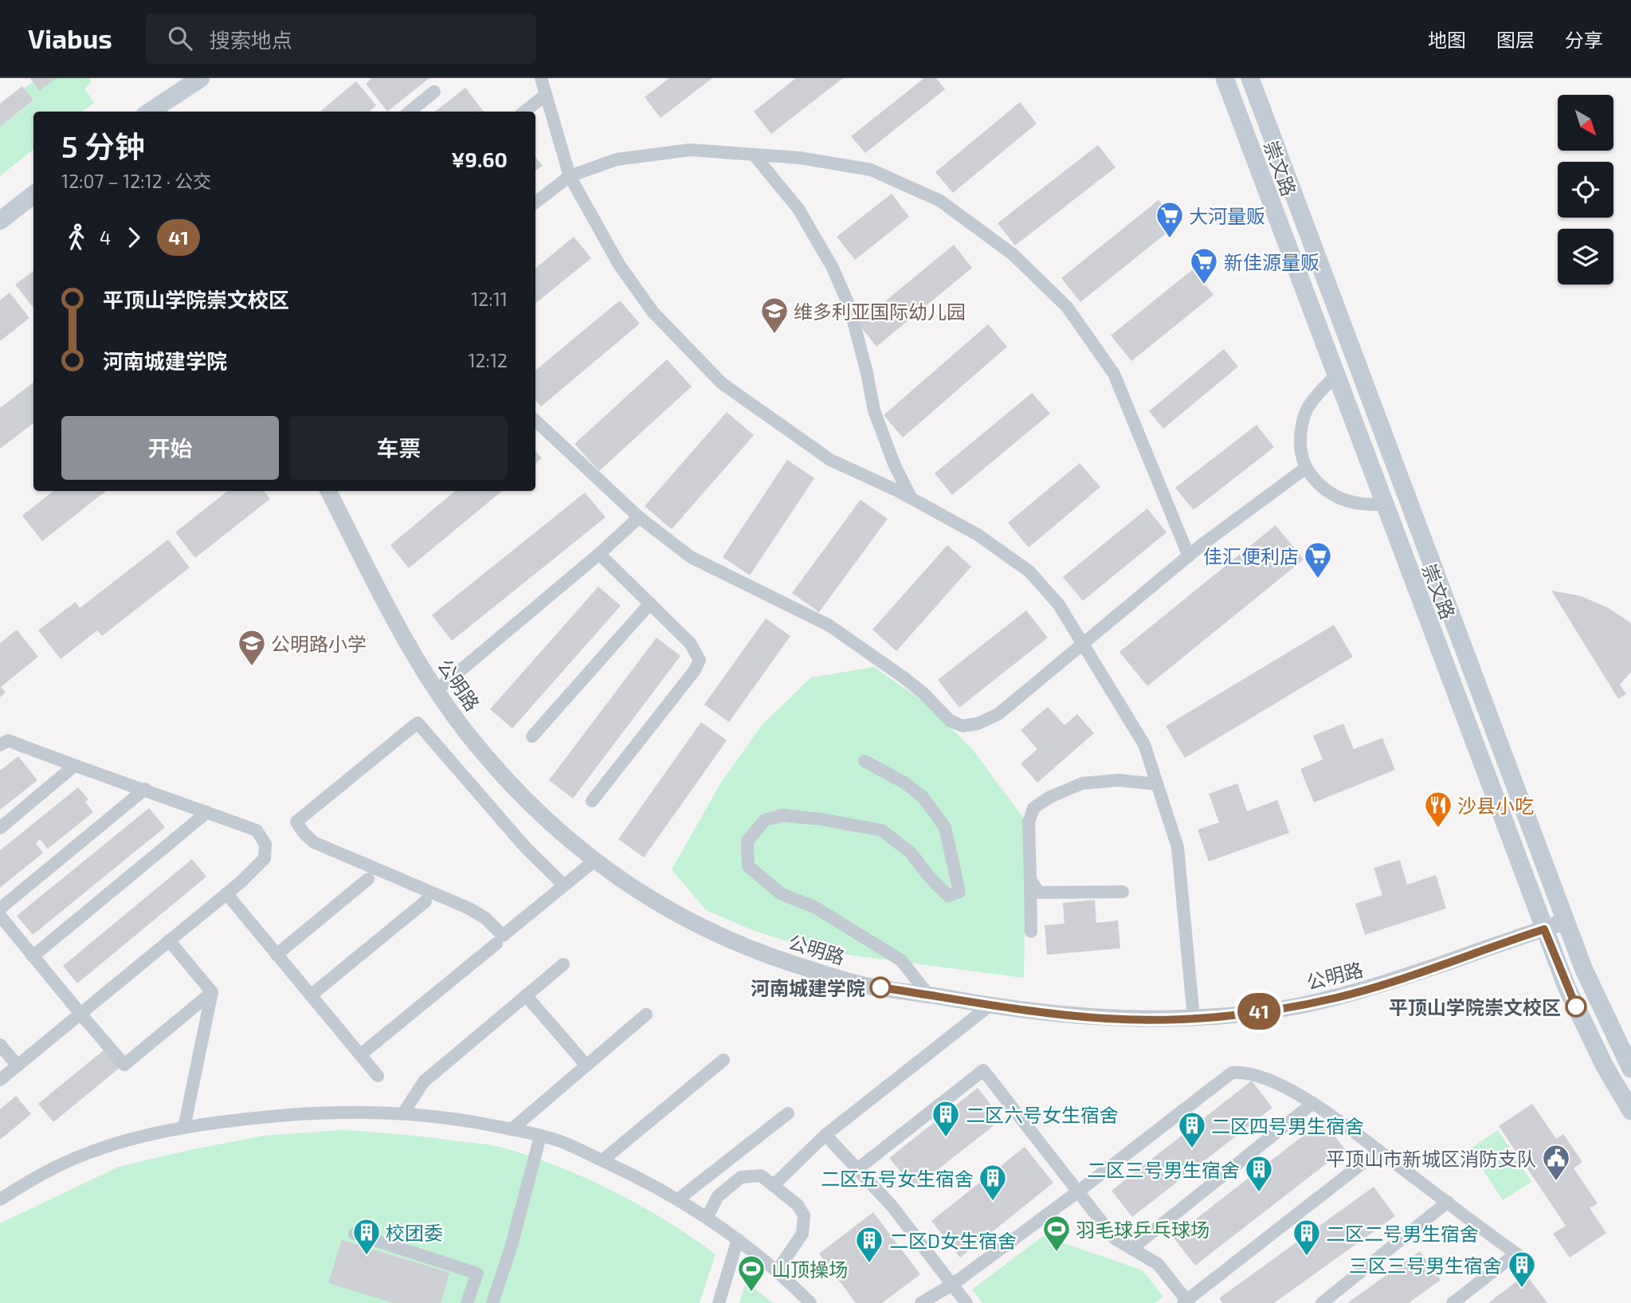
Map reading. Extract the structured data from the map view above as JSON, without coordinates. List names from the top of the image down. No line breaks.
{"streets":{"main road":["崇文路"],"street":["公明路"]},"crossings":[["崇文路","公明路"]],"places":{"supermarket":["大河量贩","新佳源量贩","佳汇便利店"],"school or university":["维多利亚国际幼儿园","公明路小学"],"restaurant":["沙县小吃"],"other":["河南城建学院","平顶山学院崇文校区"],"building":["二区六号女生宿舍","二区四号男生宿舍","二区三号男生宿舍","二区五号女生宿舍","校团委","二区二号男生宿舍","二区D女生宿舍","三区三号男生宿舍"],"public building":["平顶山市新城区消防支队"],"sports":["羽毛球乒乓球场","山顶操场"]},"lines":["bus line 41"],"north":"bottom right","page":{"header":"Viabus","search":"搜索地点","nav":["地图","图层","分享"],"on_map":"41","heading":["5 分钟","12:07 – 12:12 · 公交","¥9.60"],"legs":["4","41"],"list":[{"name":"平顶山学院崇文校区","value":"12:11"},{"name":"河南城建学院","value":"12:12"}],"buttons":["开始","车票"]}}
